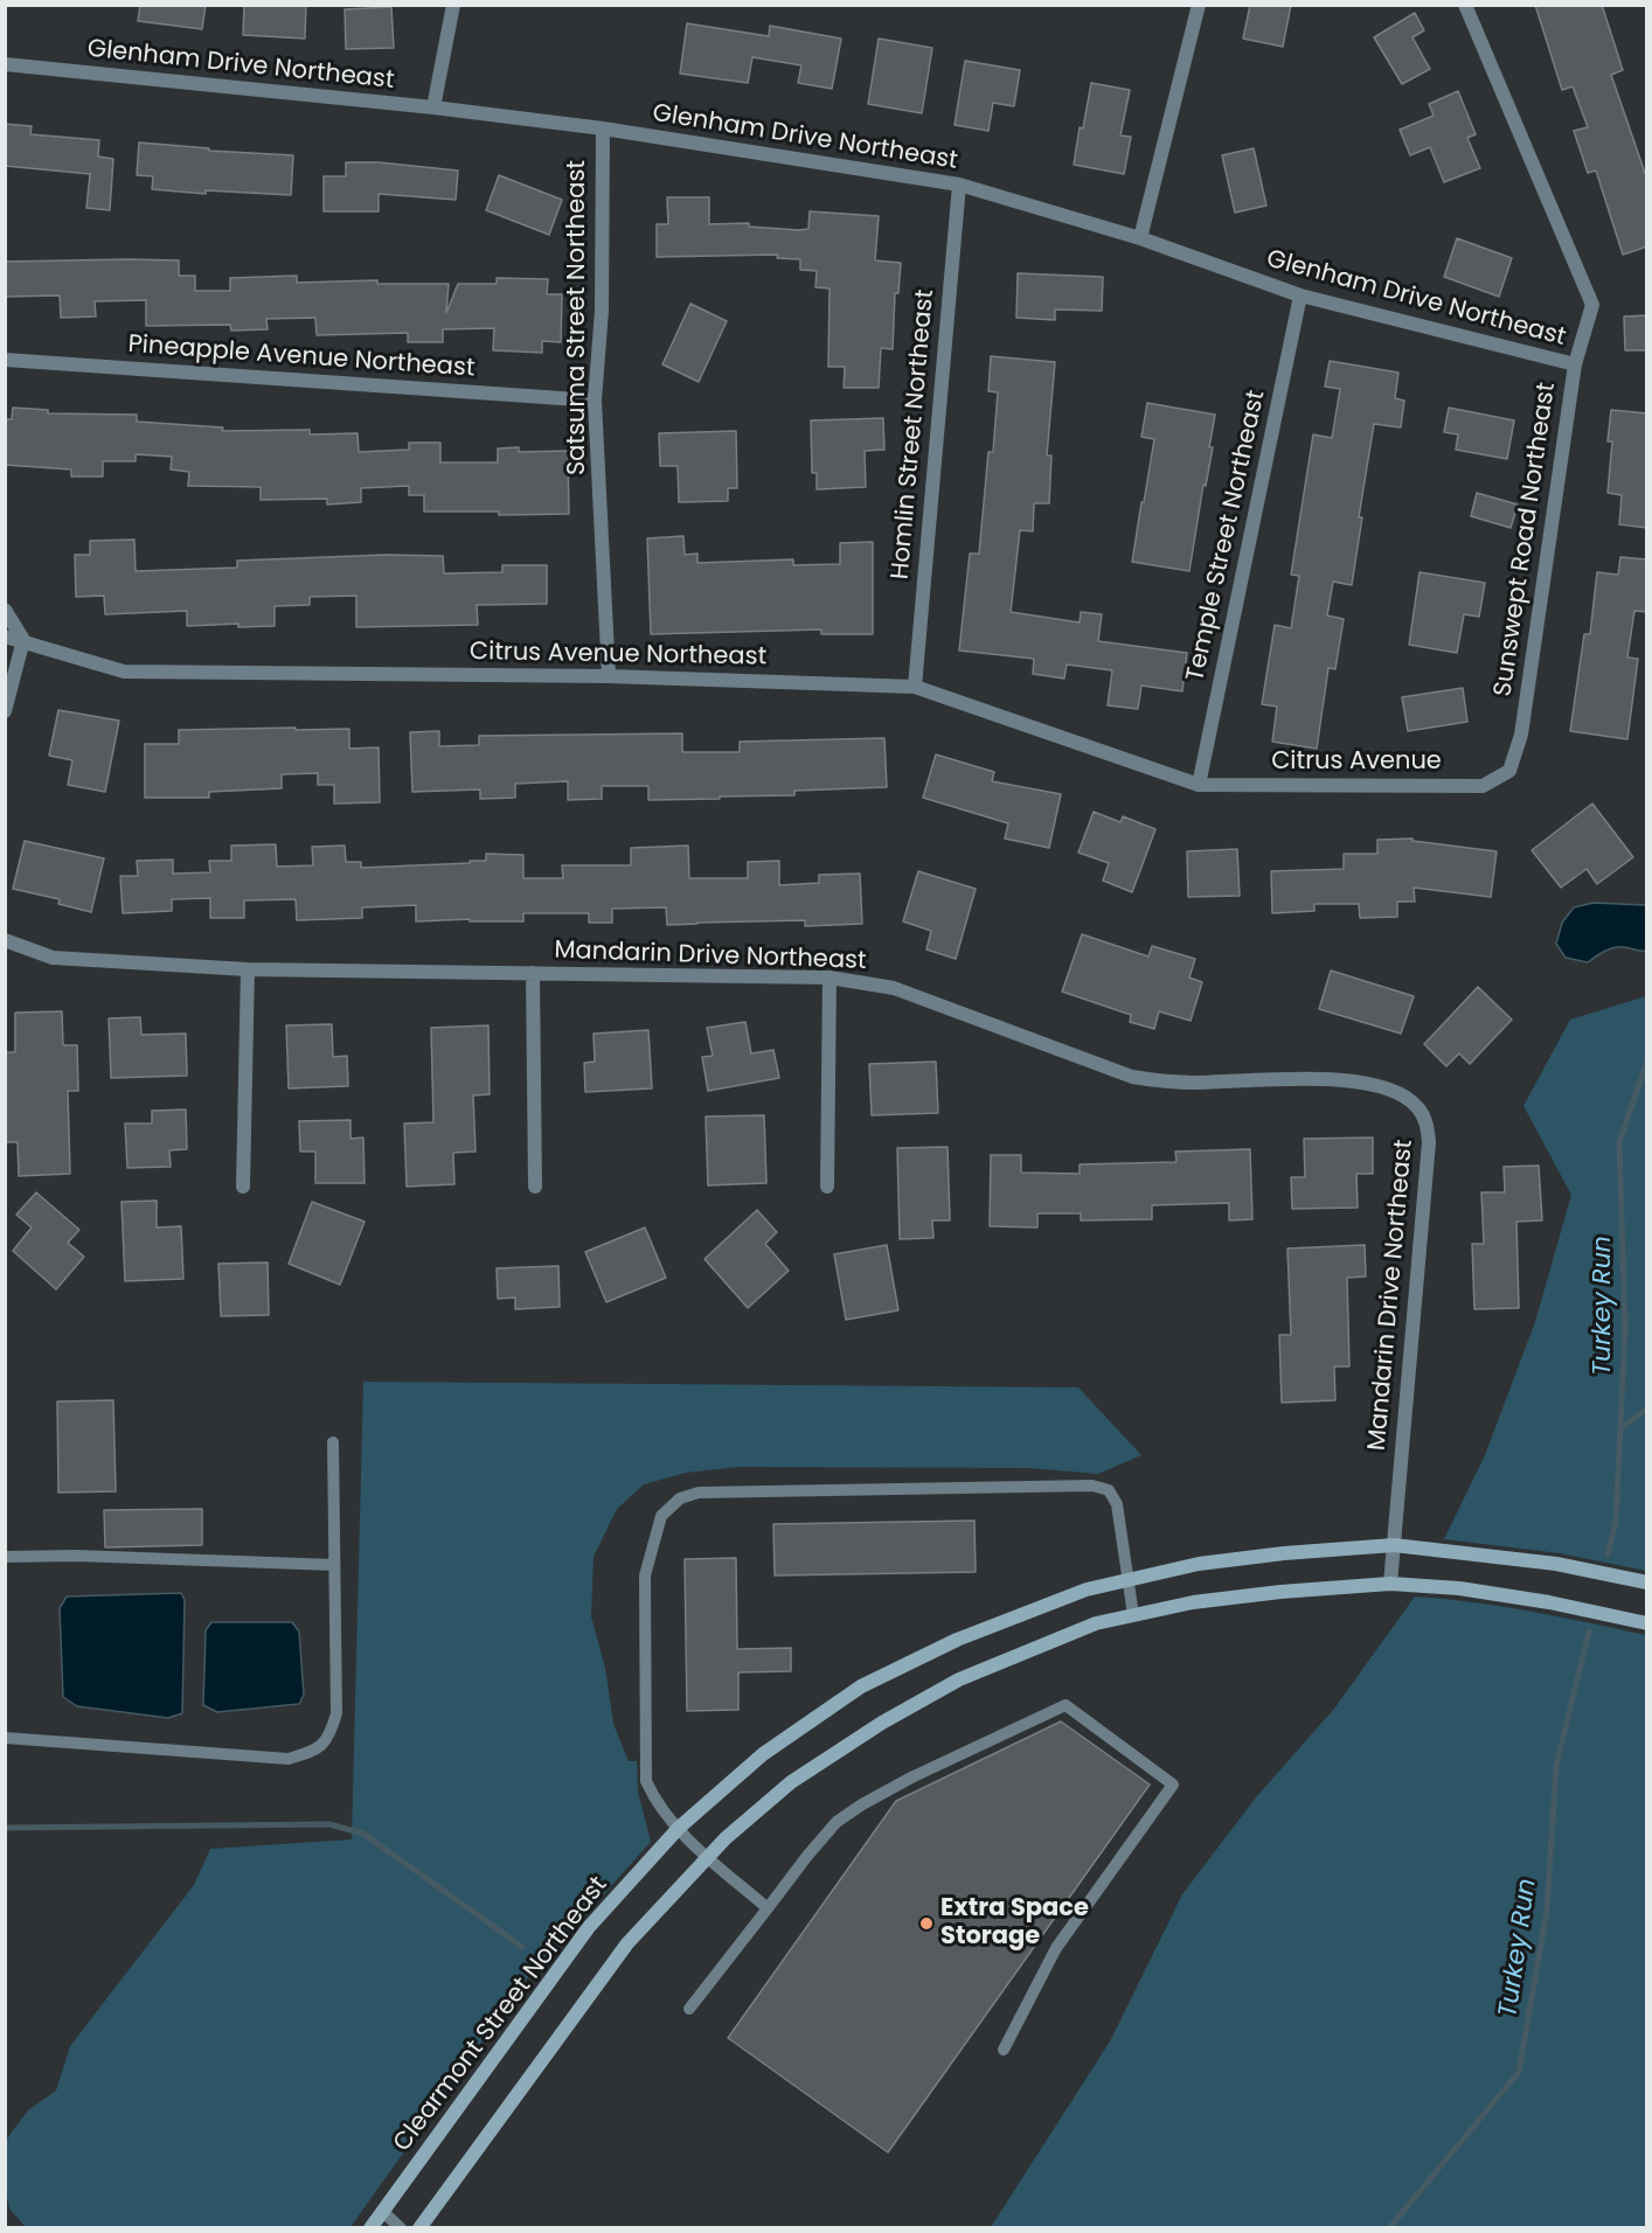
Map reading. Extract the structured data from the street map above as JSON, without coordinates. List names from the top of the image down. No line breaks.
{"streets":{"street":["Glenham Drive Northeast","Satsuma Street Northeast","Pineapple Avenue Northeast","Homlin Street Northeast","Temple Street Northeast","Sunswept Road Northeast","Citrus Avenue Northeast","Citrus Avenue","Mandarin Drive Northeast","Clearmont Street Northeast"]},"crossings":[["Glenham Drive Northeast","Satsuma Street Northeast"],["Glenham Drive Northeast","Homlin Street Northeast"],["Glenham Drive Northeast","Temple Street Northeast"],["Glenham Drive Northeast","Sunswept Road Northeast"],["Satsuma Street Northeast","Pineapple Avenue Northeast"],["Satsuma Street Northeast","Citrus Avenue Northeast"],["Homlin Street Northeast","Citrus Avenue Northeast"],["Temple Street Northeast","Citrus Avenue Northeast"],["Temple Street Northeast","Citrus Avenue"],["Sunswept Road Northeast","Citrus Avenue"],["Citrus Avenue Northeast","Citrus Avenue"],["Mandarin Drive Northeast","Clearmont Street Northeast"]],"water":["Turkey Run"],"places":["Extra Space Storage"]}
